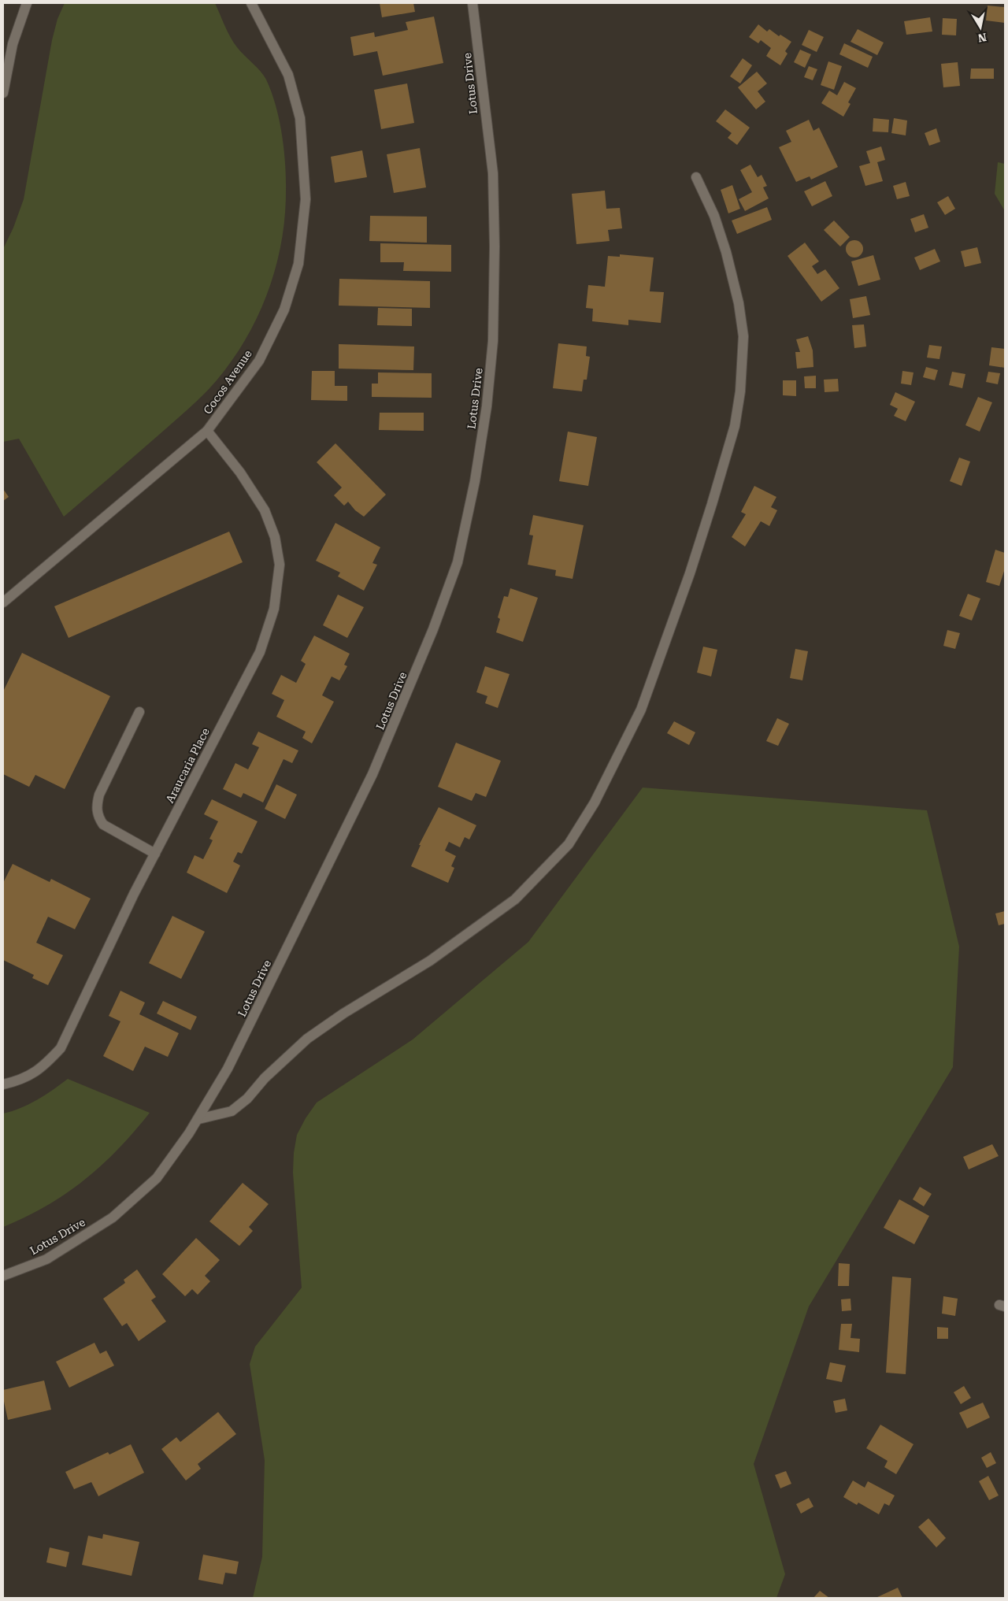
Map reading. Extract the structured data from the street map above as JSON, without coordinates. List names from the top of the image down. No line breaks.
{"streets":{"street":["Lotus Drive","Cocos Avenue","Araucaria Place"]},"crossings":[["Cocos Avenue","Araucaria Place"]],"north":"bottom"}
